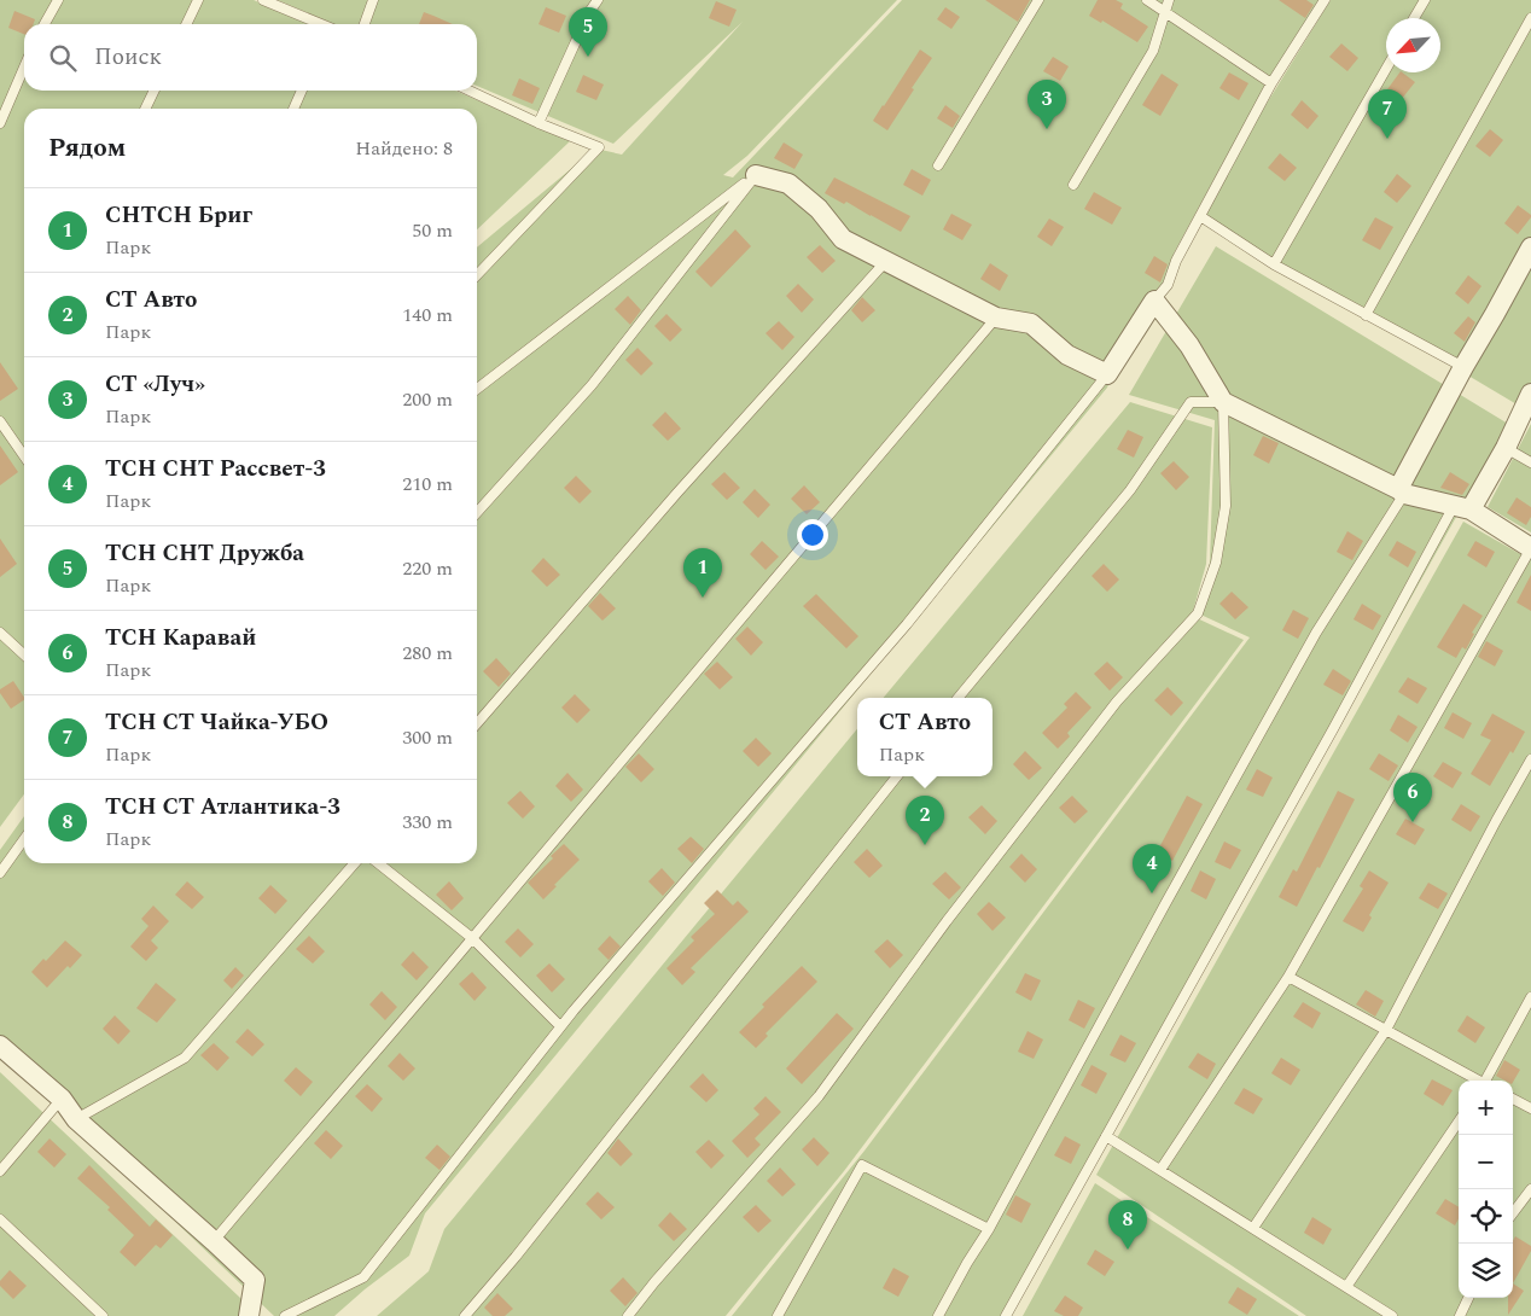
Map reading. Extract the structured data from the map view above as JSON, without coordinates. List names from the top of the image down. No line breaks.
{"north":"bottom left","page":{"pins":["5","3","7","1","6","2","4","8"],"search":"Поиск","heading":["Рядом","Найдено: 8"],"list":[{"mark":"1","name":"СНТСН Бриг","note":"Парк","value":"50 m"},{"mark":"2","name":"СТ Авто","note":"Парк","value":"140 m"},{"mark":"3","name":"СТ «Луч»","note":"Парк","value":"200 m"},{"mark":"4","name":"ТСН СНТ Рассвет-3","note":"Парк","value":"210 m"},{"mark":"5","name":"ТСН СНТ Дружба","note":"Парк","value":"220 m"},{"mark":"6","name":"ТСН Каравай","note":"Парк","value":"280 m"},{"mark":"7","name":"ТСН СТ Чайка-УБО","note":"Парк","value":"300 m"},{"mark":"8","name":"ТСН СТ Атлантика-3","note":"Парк","value":"330 m"}],"popup":["СТ Авто","Парк"],"map_buttons":["+","−"]}}
